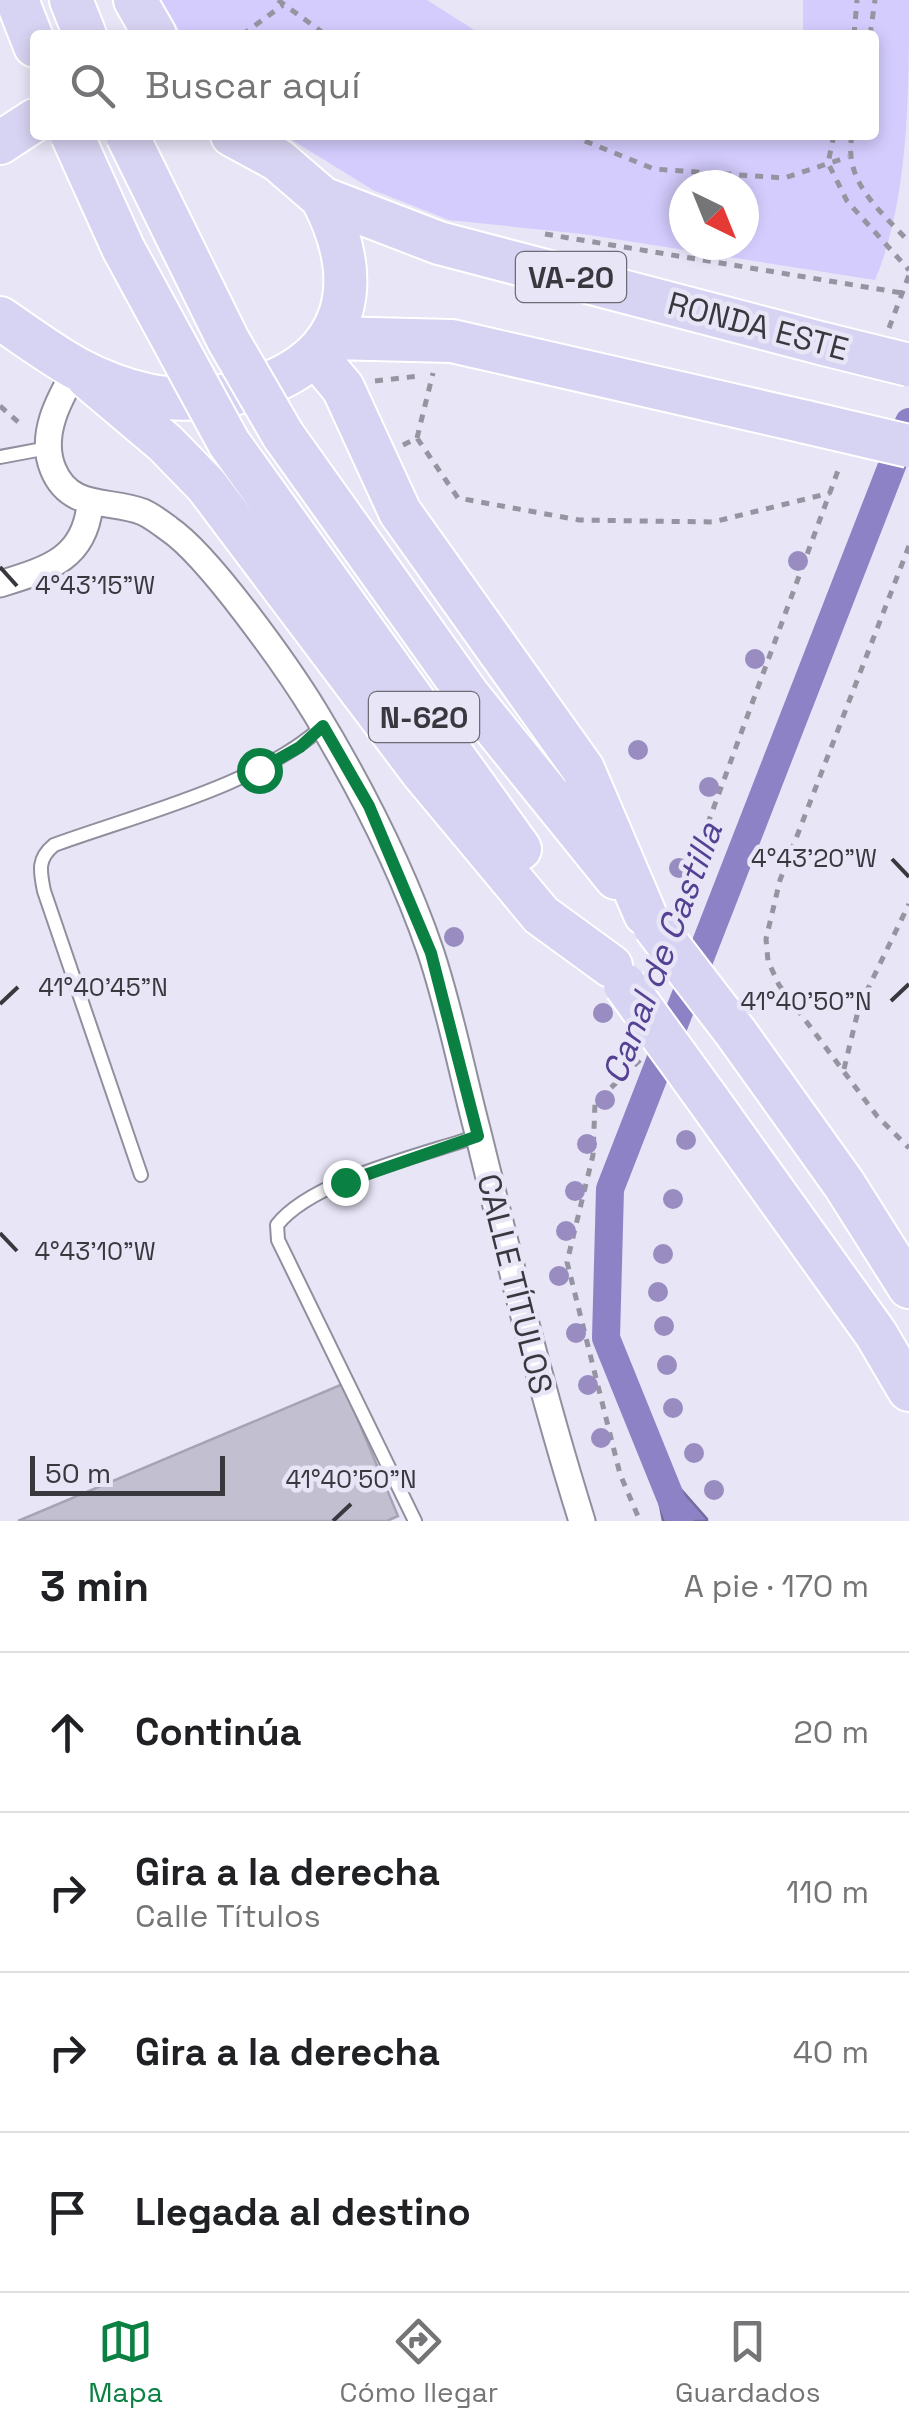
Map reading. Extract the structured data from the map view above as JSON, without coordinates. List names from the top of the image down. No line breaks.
{"streets":{"highway":["VA-20","RONDA ESTE","N-620"],"street":["CALLE TÍTULOS"]},"water":["Canal de Castilla"],"scale_bar":"50 m","north":"bottom right","page":{"search":"Buscar aquí","scale":"50 m","heading":["3 min","A pie · 170 m"],"list":[["Continúa","20 m"],["Gira a la derecha","Calle Títulos","110 m"],["Gira a la derecha","40 m"],"Llegada al destino"],"nav":["Mapa","Cómo llegar","Guardados"]},"coordinates":["4°43'15\"W","4°43'20\"W","41°40'45\"N","41°40'50\"N","4°43'10\"W"]}
